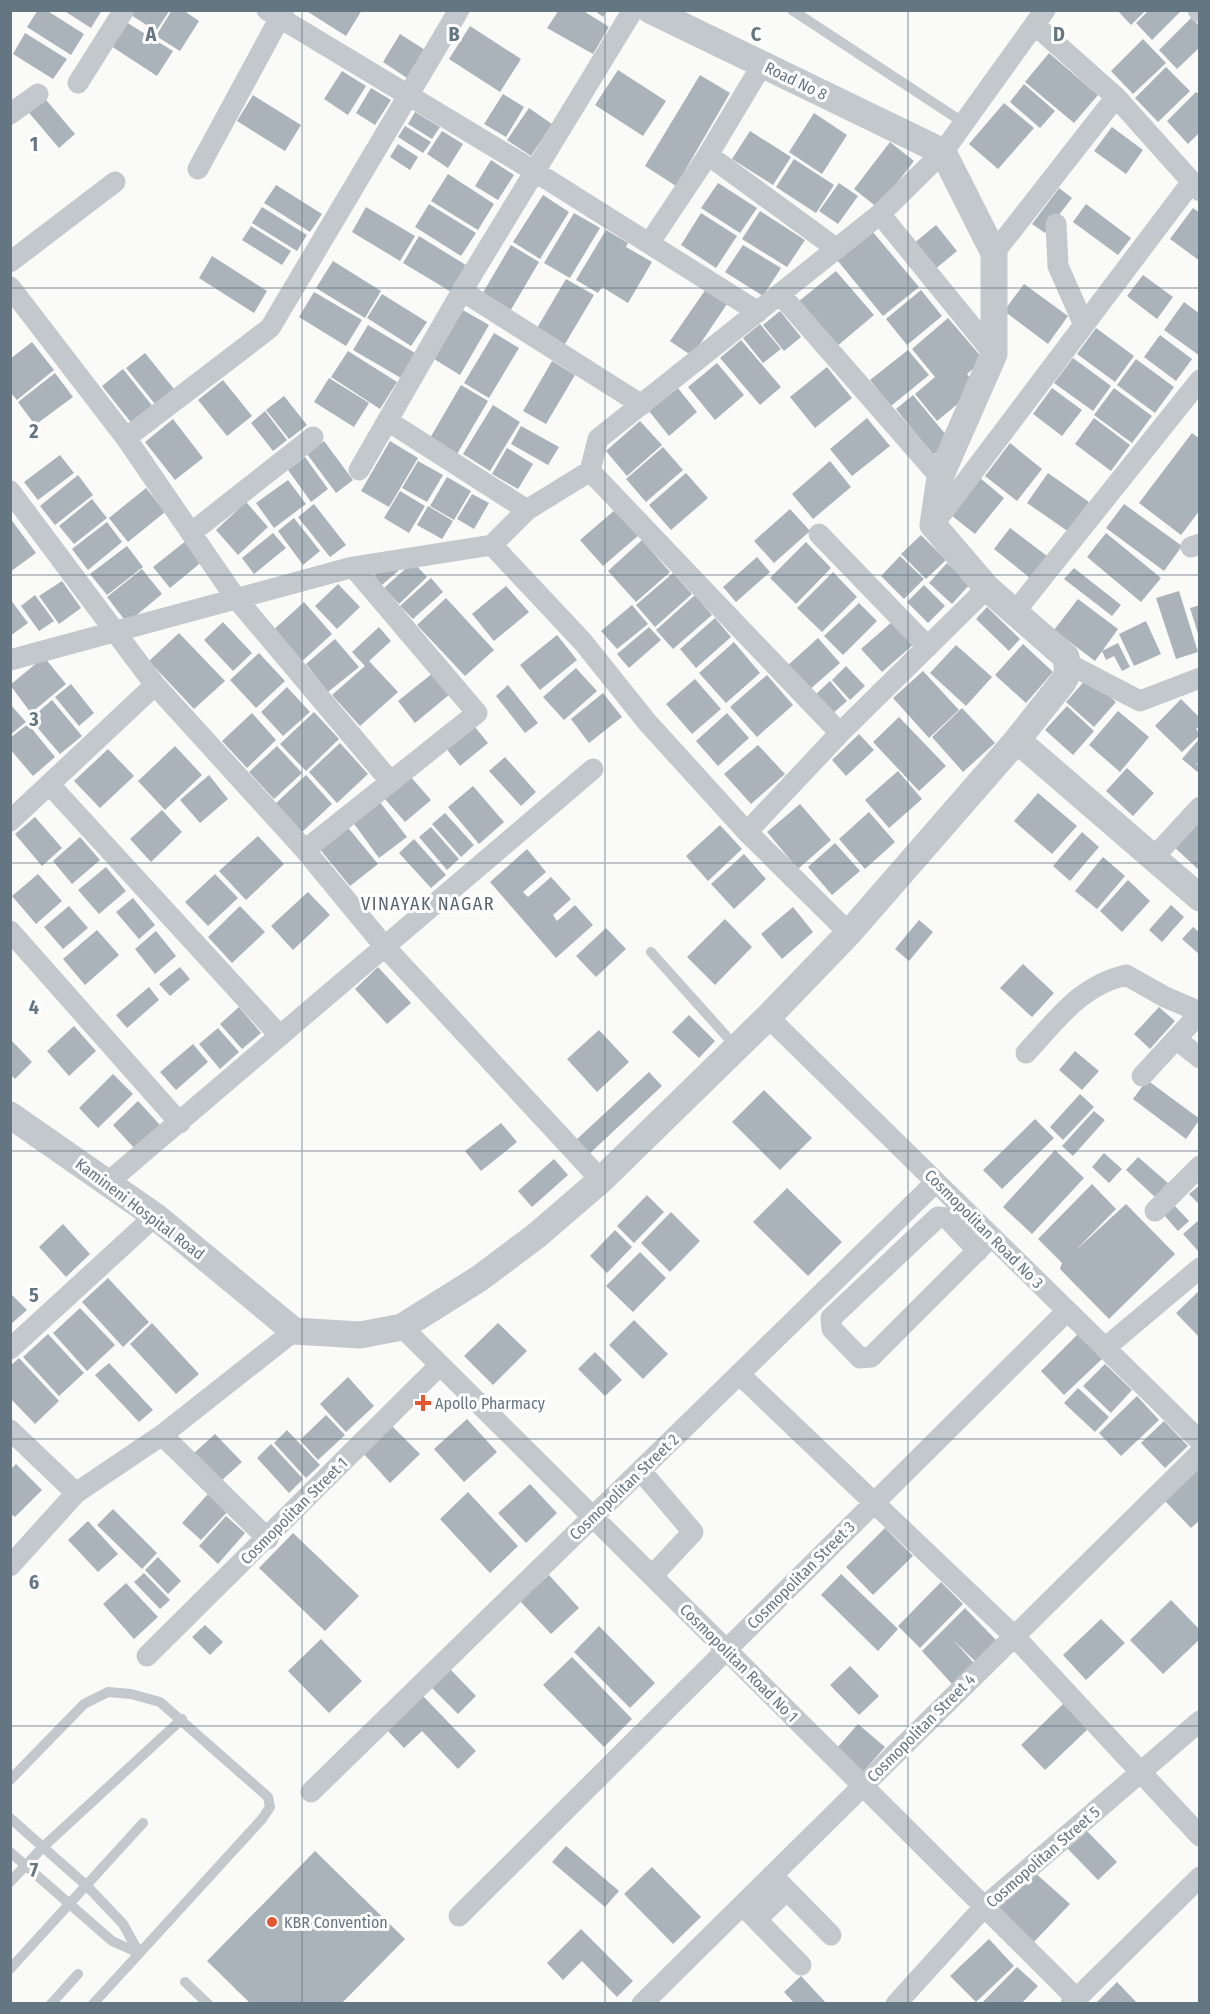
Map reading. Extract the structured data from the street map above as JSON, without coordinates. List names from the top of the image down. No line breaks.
{"streets":{"street":["Road No 8","Kamineni Hospital Road","Cosmopolitan Road No 3","Cosmopolitan Street 2","Cosmopolitan Street 1","Cosmopolitan Street 3","Cosmopolitan Road No 1","Cosmopolitan Street 4","Cosmopolitan Street 5"]},"crossings":[["Cosmopolitan Road No 3","Cosmopolitan Street 2"],["Cosmopolitan Road No 3","Cosmopolitan Street 3"],["Cosmopolitan Street 2","Cosmopolitan Road No 1"],["Cosmopolitan Street 1","Cosmopolitan Road No 1"],["Cosmopolitan Street 3","Cosmopolitan Road No 1"],["Cosmopolitan Road No 1","Cosmopolitan Street 4"],["Cosmopolitan Road No 1","Cosmopolitan Street 5"]],"districts":["VINAYAK NAGAR"],"places":{"health":["Apollo Pharmacy"],"other":["KBR Convention"]},"grid":{"columns":["A","B","C","D"],"rows":["1","2","3","4","5","6","7"]}}
